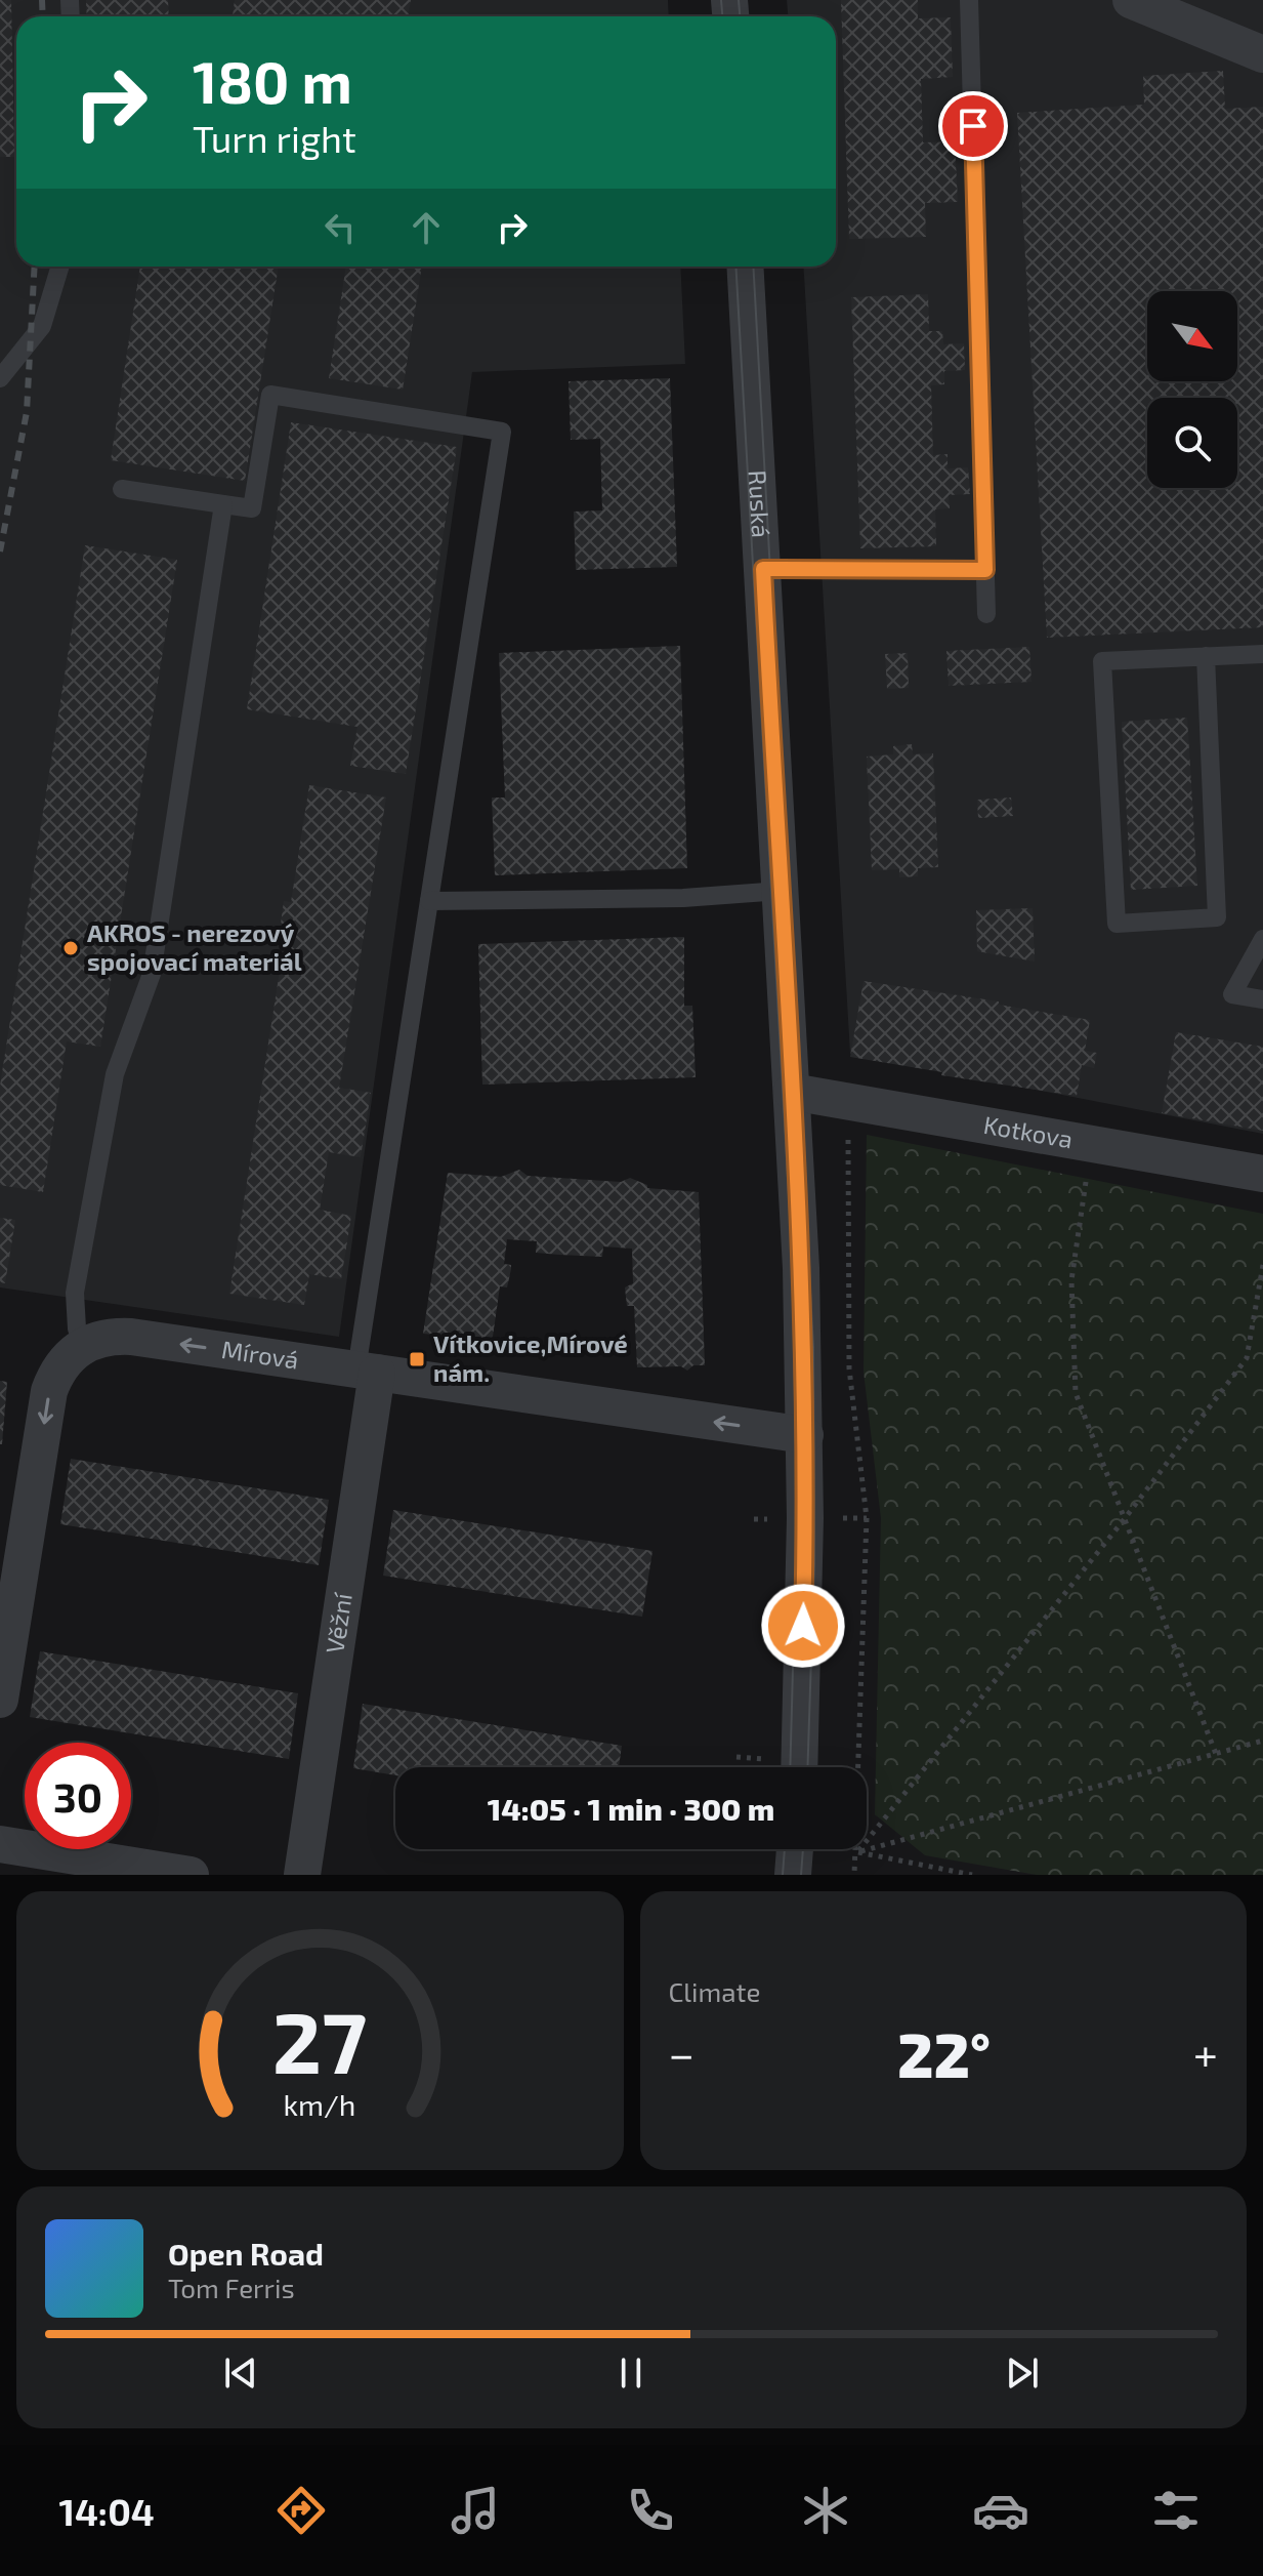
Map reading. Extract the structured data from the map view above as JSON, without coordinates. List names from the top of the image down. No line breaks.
{"streets":{"street":["Ruská","Kotkova","Mírová","Věžní"]},"crossings":[["Ruská","Kotkova"],["Ruská","Mírová"],["Mírová","Věžní"]],"one_way":["Mírová"],"places":{"other":["AKROS - nerezový spojovací materiál"],"transit":["Vítkovice,Mírové nám."]},"north":"bottom right","page":{"turn":["180 m","Turn right"],"limit":"30","trip":"14:05 · 1 min · 300 m","tile":"Climate","heat":["−","22°","+"],"song":["Open Road","Tom Ferris"],"tabs":"14:04","gauge":["27","km/h"]}}
